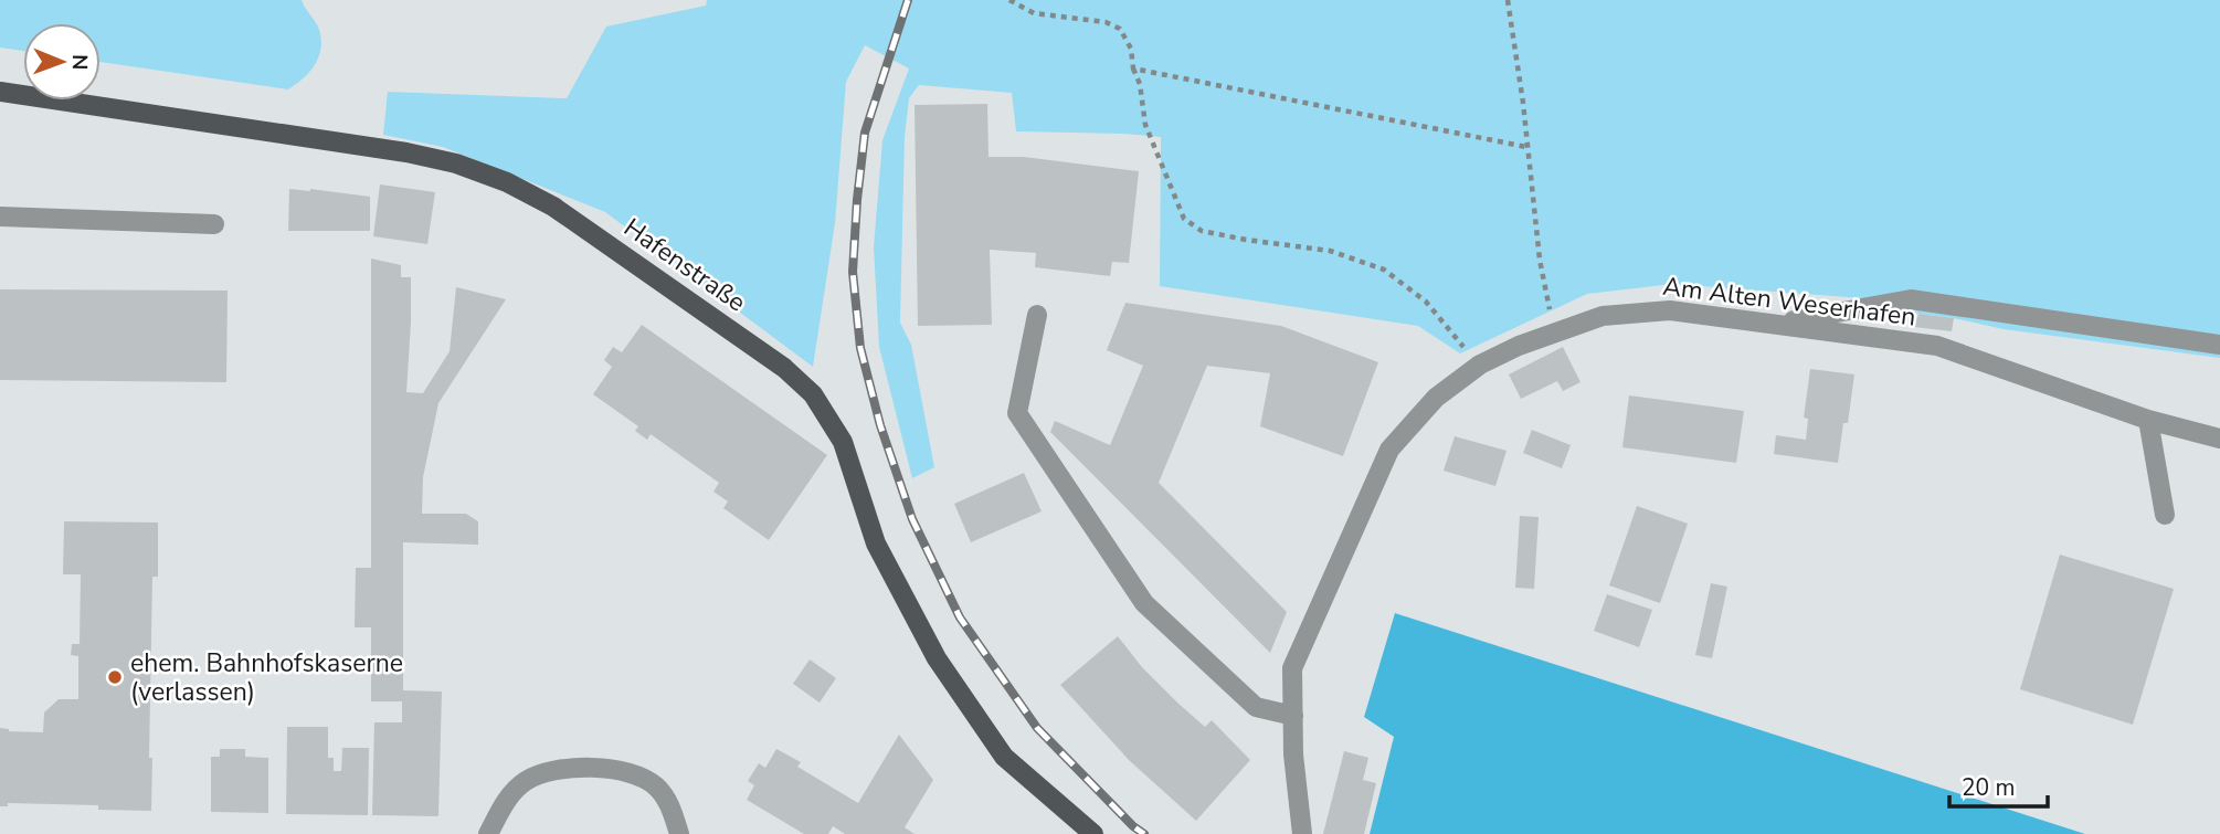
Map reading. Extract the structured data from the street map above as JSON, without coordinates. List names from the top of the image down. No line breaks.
{"streets":{"main road":["Hafenstraße"],"street":["Am Alten Weserhafen"]},"places":["ehem. Bahnhofskaserne (verlassen)"],"scale_bar":"20 m","north":"right"}
